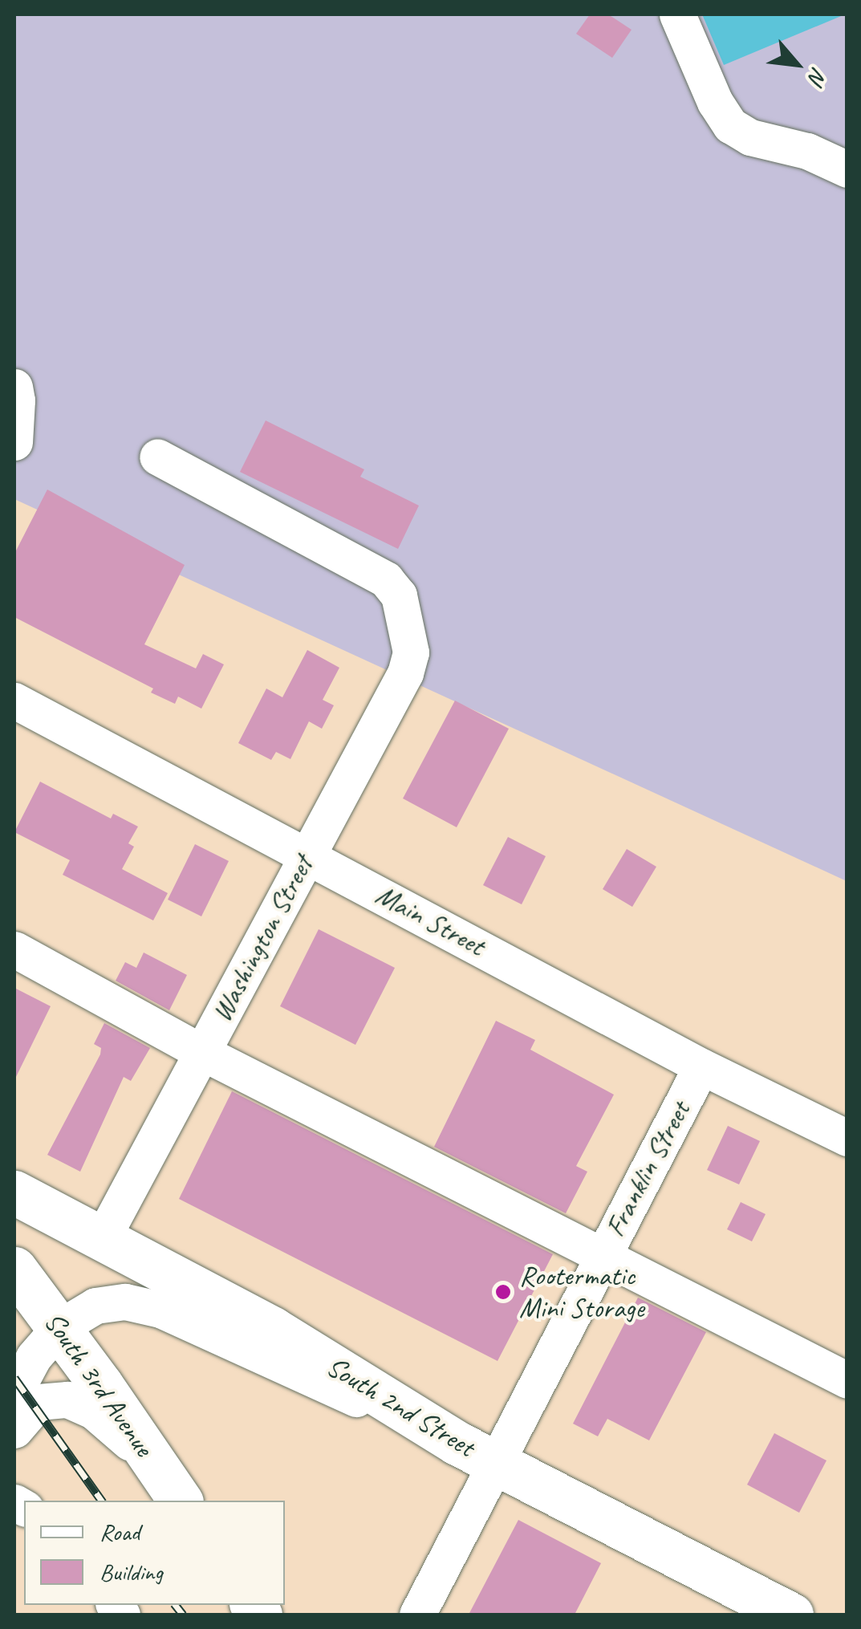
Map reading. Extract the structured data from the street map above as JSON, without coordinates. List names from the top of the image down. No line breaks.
{"streets":{"main road":["South 3rd Avenue","South 2nd Street"],"street":["Main Street","Washington Street","Franklin Street"]},"crossings":[["Main Street","Washington Street"],["Main Street","Franklin Street"],["Washington Street","South 2nd Street"],["Franklin Street","South 2nd Street"]],"places":["Rootermatic Mini Storage"],"legend":["Road","Building"],"north":"bottom right"}
